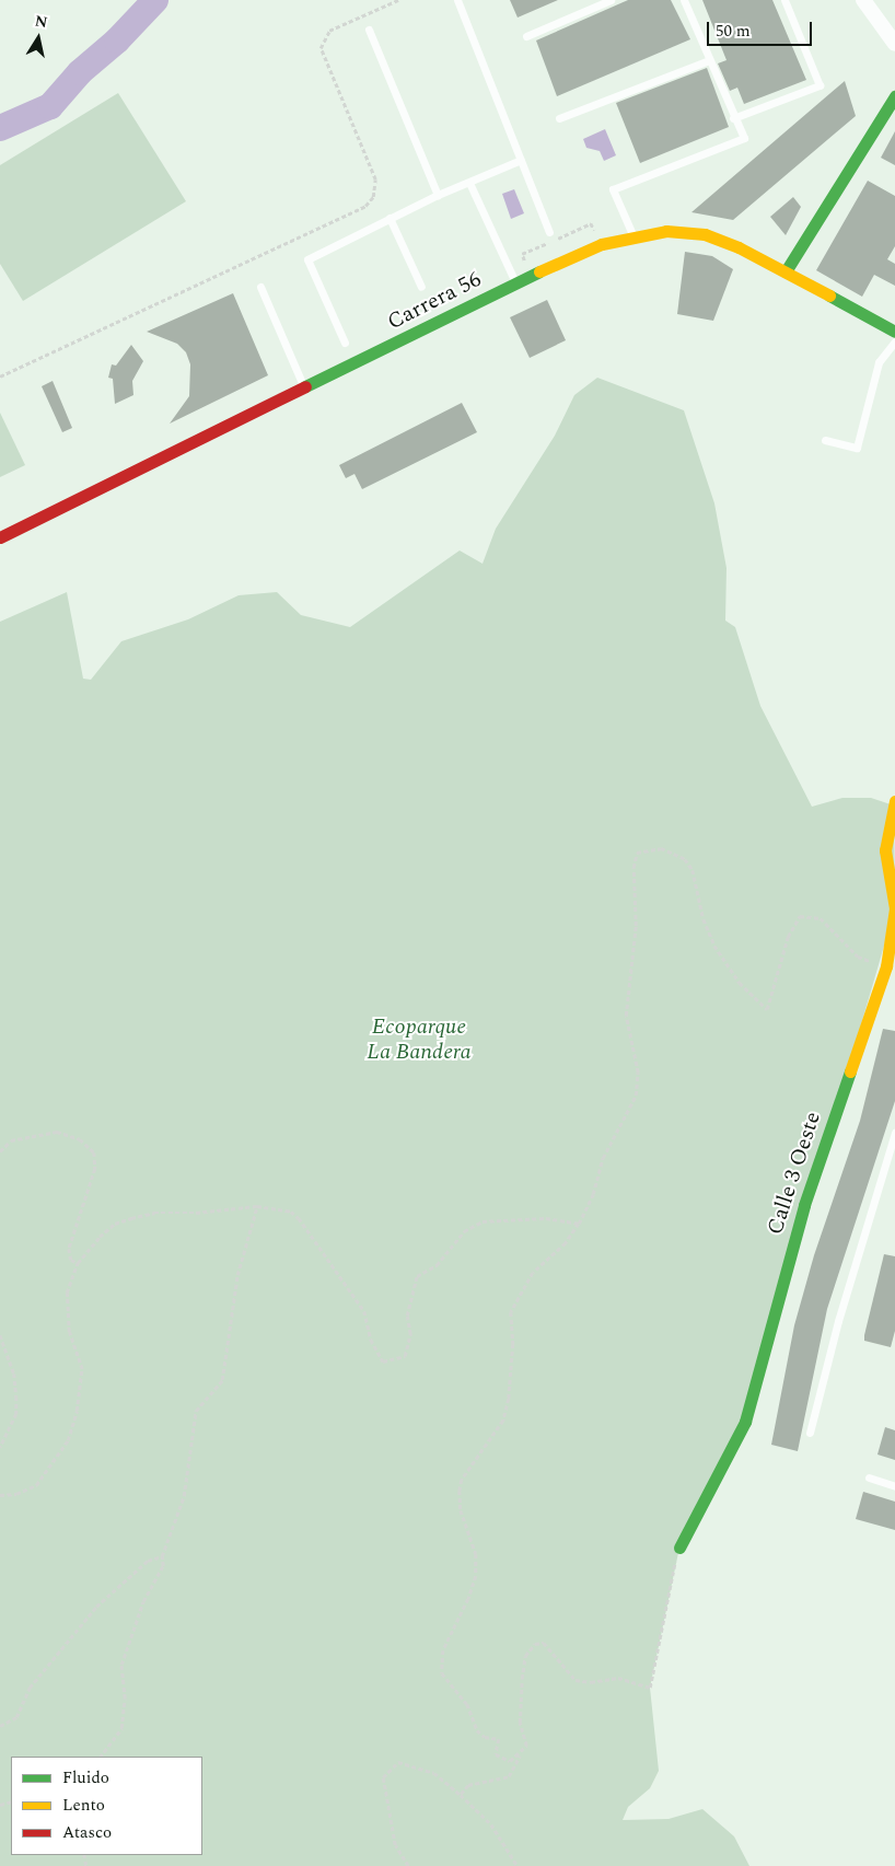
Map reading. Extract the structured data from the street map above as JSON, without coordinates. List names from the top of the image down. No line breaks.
{"streets":{"street":["Carrera 56","Calle 3 Oeste"]},"parks":["Ecoparque La Bandera"],"legend":["Fluido","Lento","Atasco"],"scale_bar":"50 m","north":"top"}
